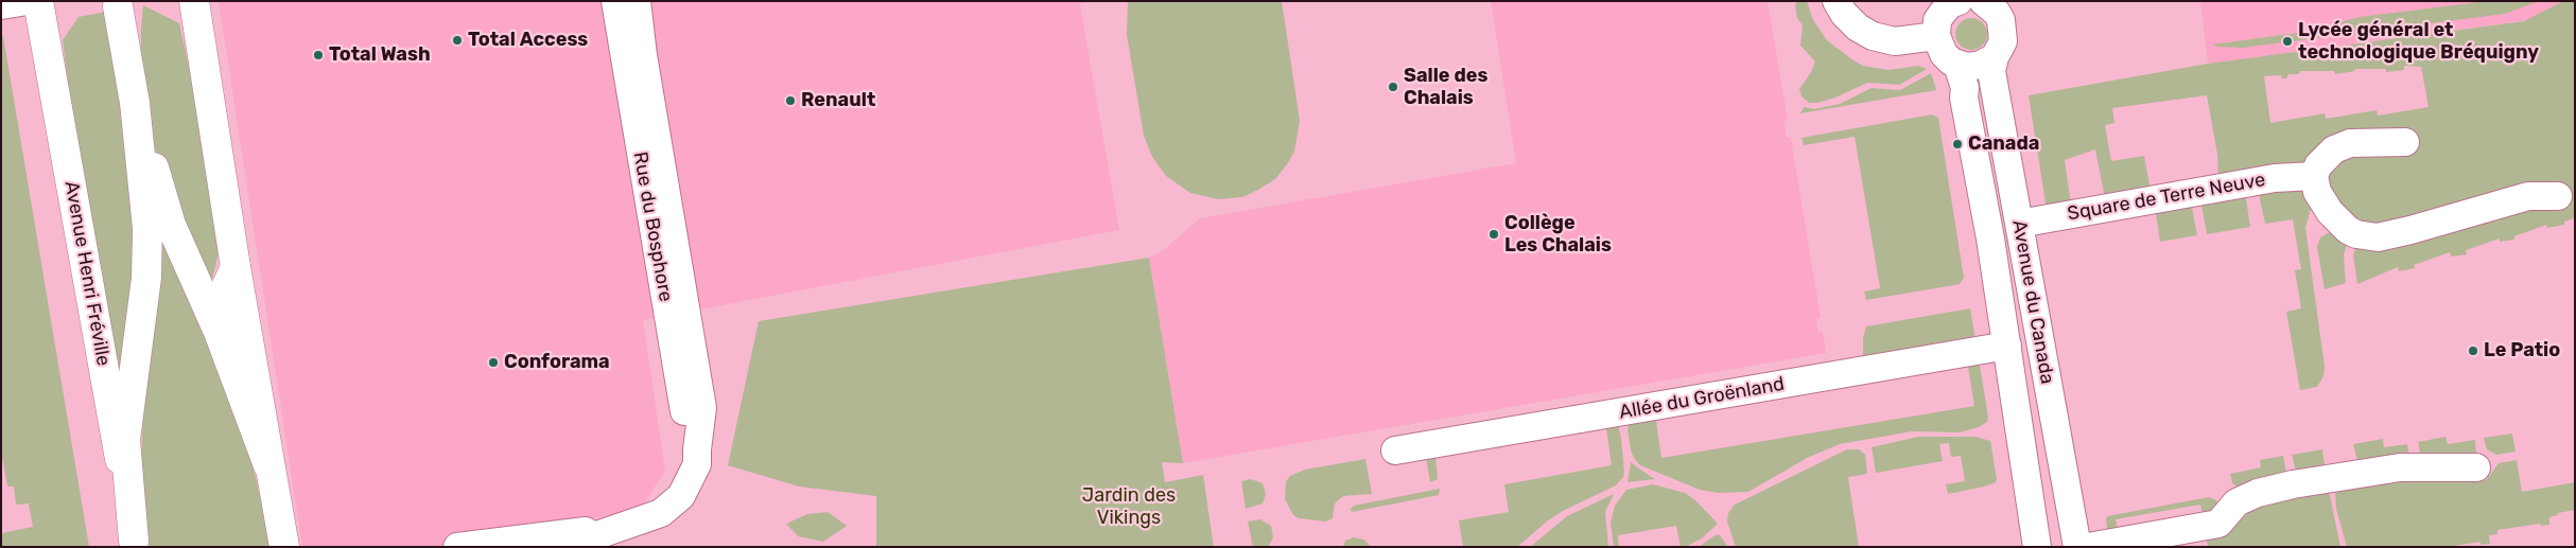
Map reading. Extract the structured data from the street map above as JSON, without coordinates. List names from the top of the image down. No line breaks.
{"streets":{"main road":["Avenue Henri Fréville"],"street":["Square de Terre Neuve","Rue du Bosphore","Avenue du Canada","Allée du Groënland"]},"crossings":[["Square de Terre Neuve","Avenue du Canada"],["Avenue du Canada","Allée du Groënland"]],"parks":["Jardin des Vikings"],"places":["Total Access","Lycée général et technologique Bréquigny","Total Wash","Salle des Chalais","Renault","Canada","Collège Les Chalais","Le Patio","Conforama"]}
